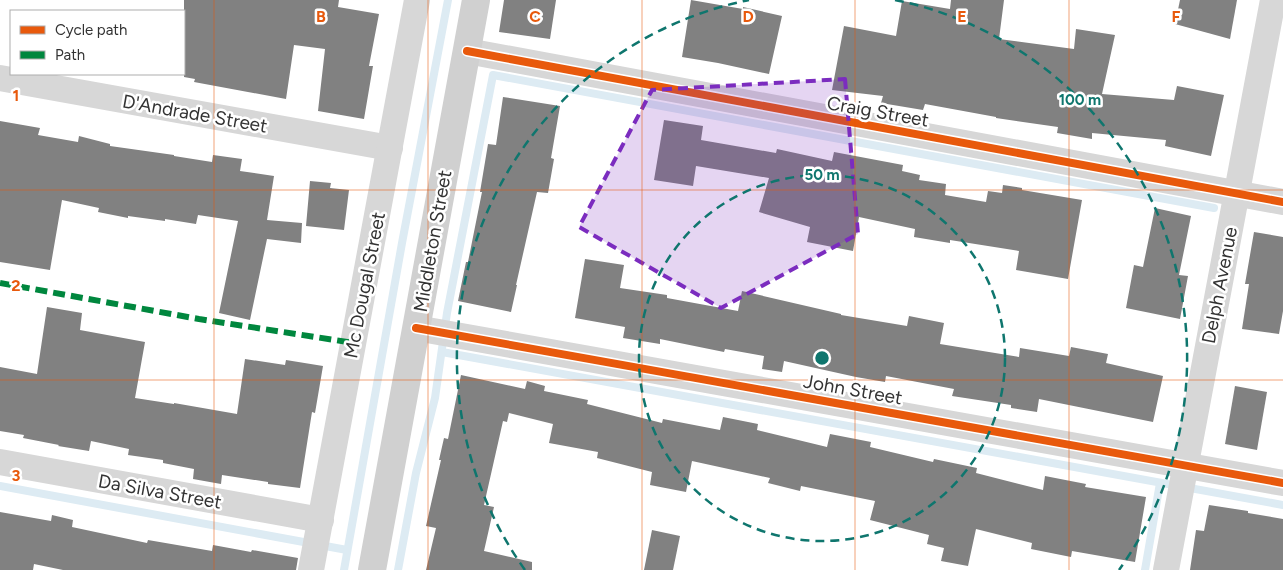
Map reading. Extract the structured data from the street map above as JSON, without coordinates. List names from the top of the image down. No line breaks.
{"streets":{"street":["Craig Street","D'Andrade Street","Middleton Street","Mc Dougal Street","Delph Avenue","John Street","Da Silva Street"]},"crossings":[["Craig Street","Middleton Street"],["Craig Street","Delph Avenue"],["D'Andrade Street","Mc Dougal Street"],["Middleton Street","John Street"],["Mc Dougal Street","Da Silva Street"],["Delph Avenue","John Street"]],"legend":["Cycle path","Path"],"grid":{"columns":["B","C","D","E","F"],"rows":["1","2","3"]},"rings":["100 m","50 m"]}
